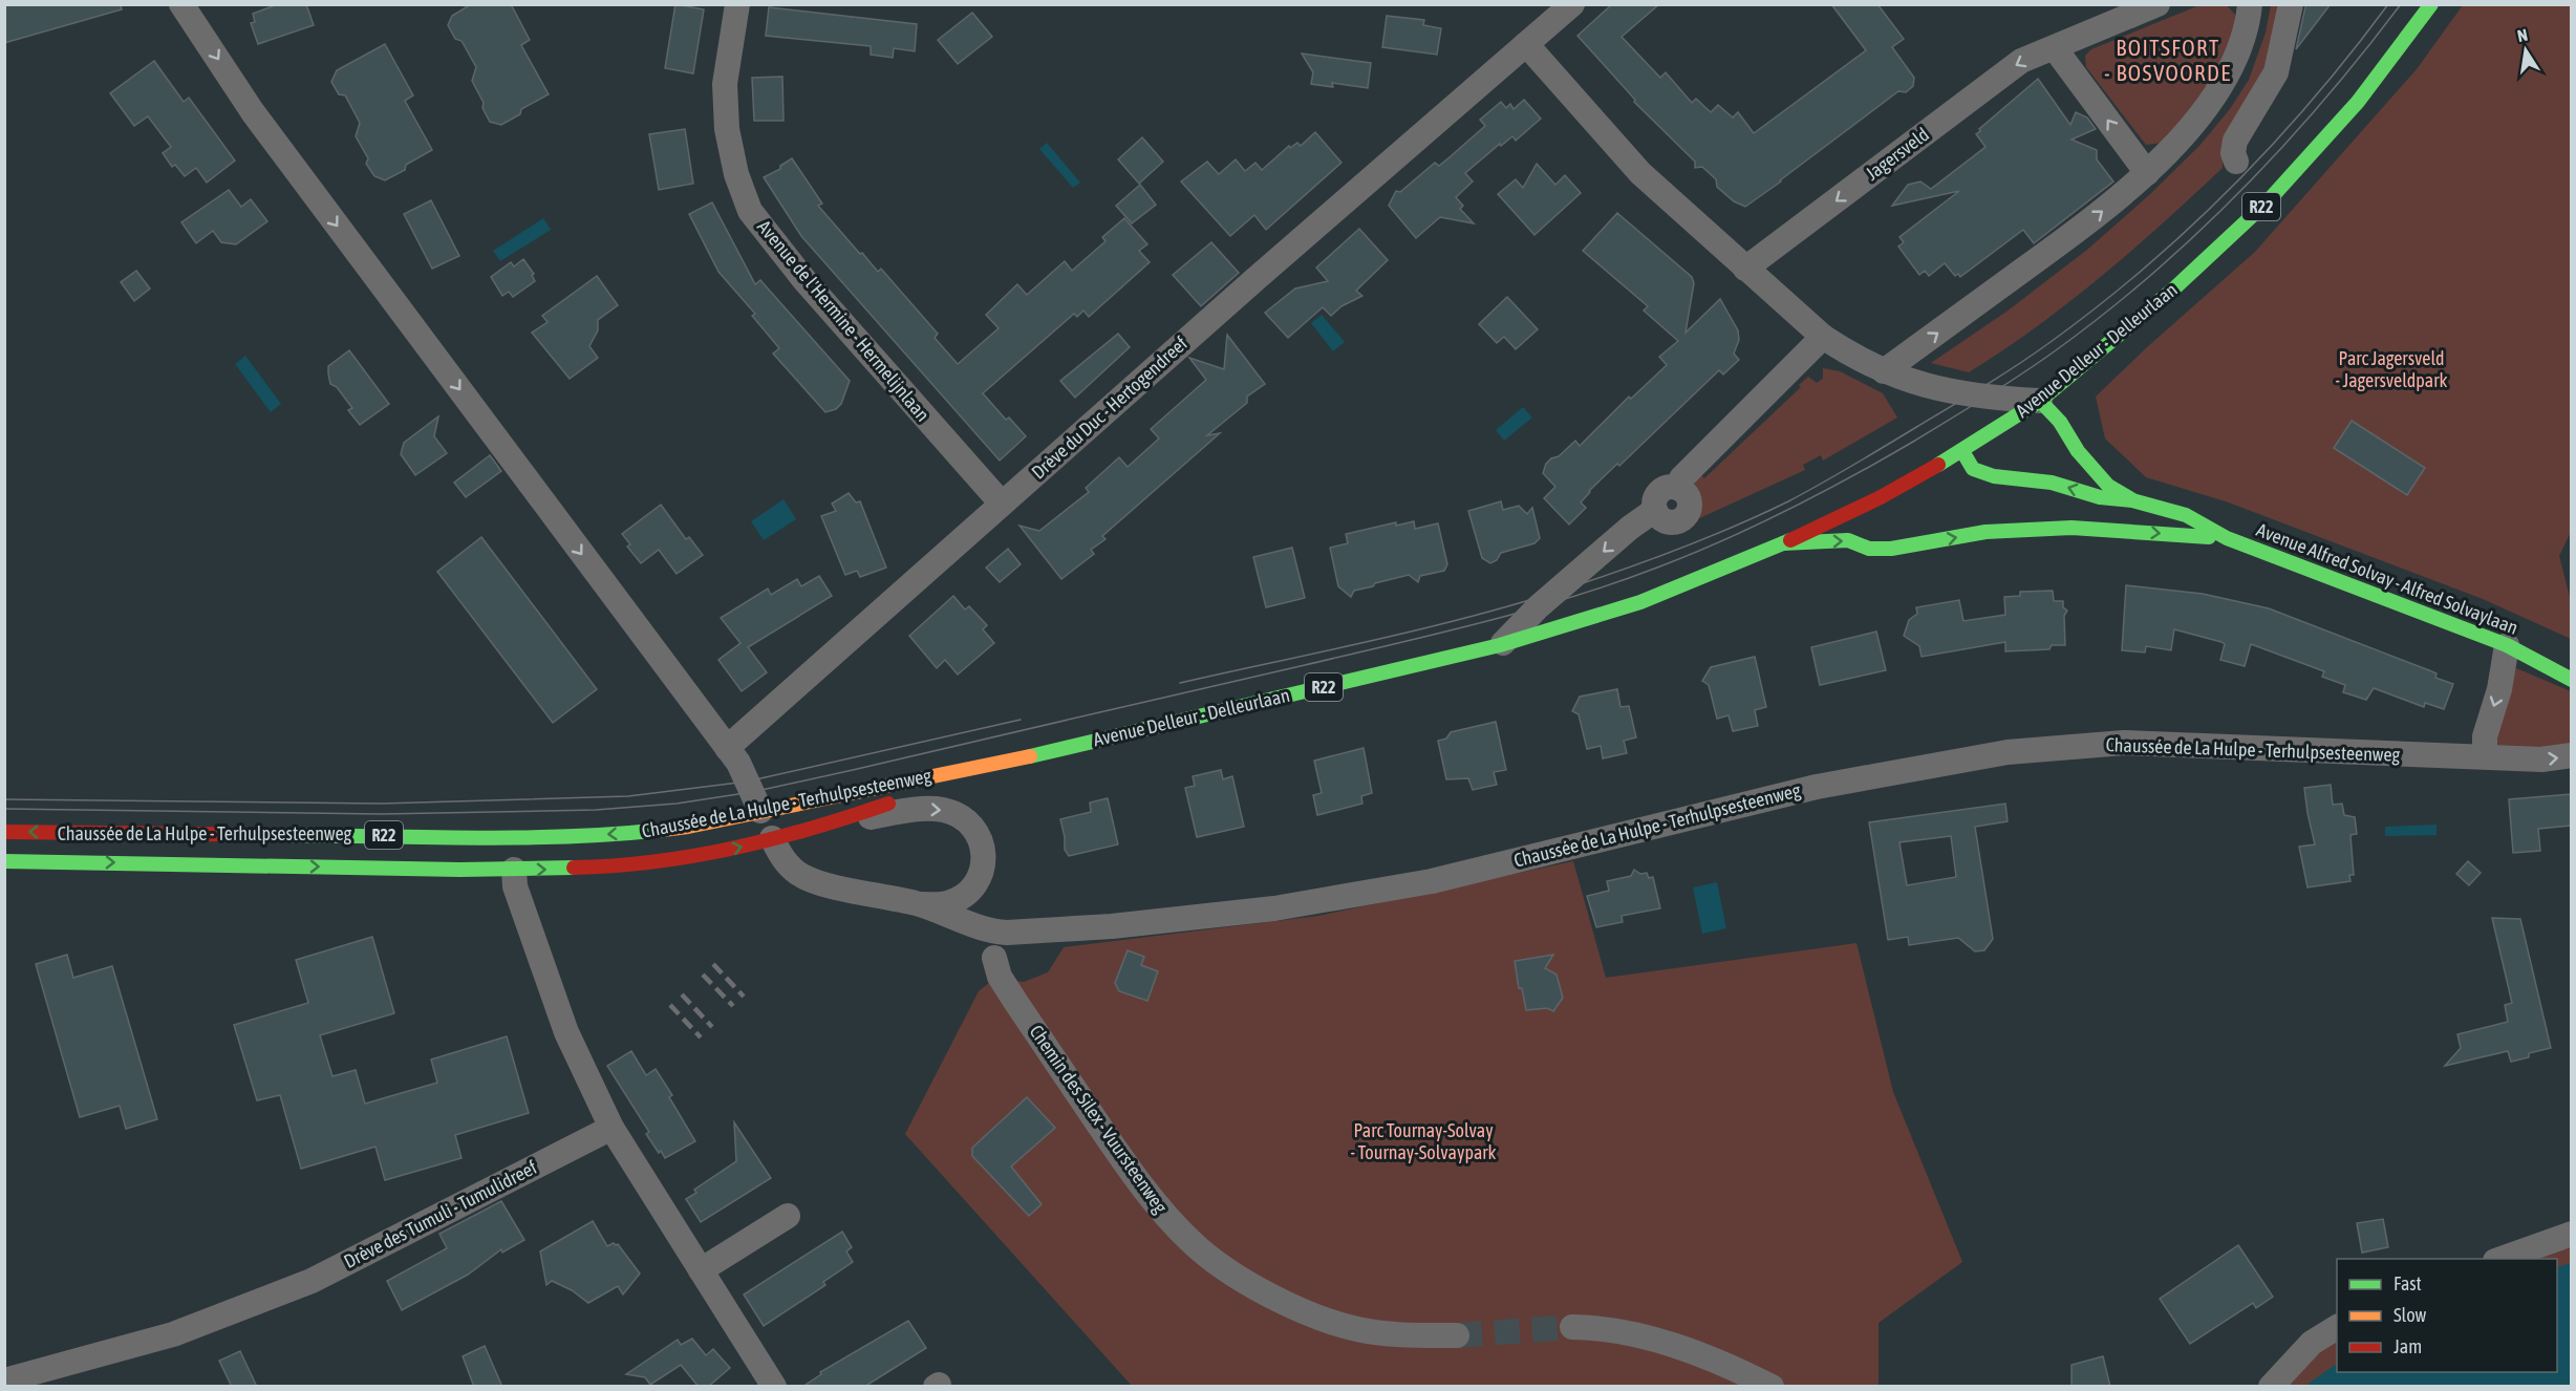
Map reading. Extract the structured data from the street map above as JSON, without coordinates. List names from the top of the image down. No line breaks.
{"streets":{"main road":["R22","Avenue Delleur - Delleurlaan","Avenue Alfred Solvay - Alfred Solvaylaan","Chaussée de La Hulpe - Terhulpsesteenweg"],"street":["Jagersveld","Avenue de l'Hermine - Hermelijnlaan","Drève du Duc - Hertogendreef","Chemin des Silex - Vuursteenweg","Drève des Tumuli - Tumulidreef"]},"crossings":[["Avenue de l'Hermine - Hermelijnlaan","Drève du Duc - Hertogendreef"],["Avenue Delleur - Delleurlaan","Avenue Alfred Solvay - Alfred Solvaylaan"],["Avenue Delleur - Delleurlaan","Chaussée de La Hulpe - Terhulpsesteenweg"],["Chaussée de La Hulpe - Terhulpsesteenweg","Chemin des Silex - Vuursteenweg"]],"districts":["BOITSFORT - BOSVOORDE"],"parks":["Parc Jagersveld - Jagersveldpark","Parc Tournay-Solvay - Tournay-Solvaypark"],"legend":["Fast","Slow","Jam"],"north":"top"}
